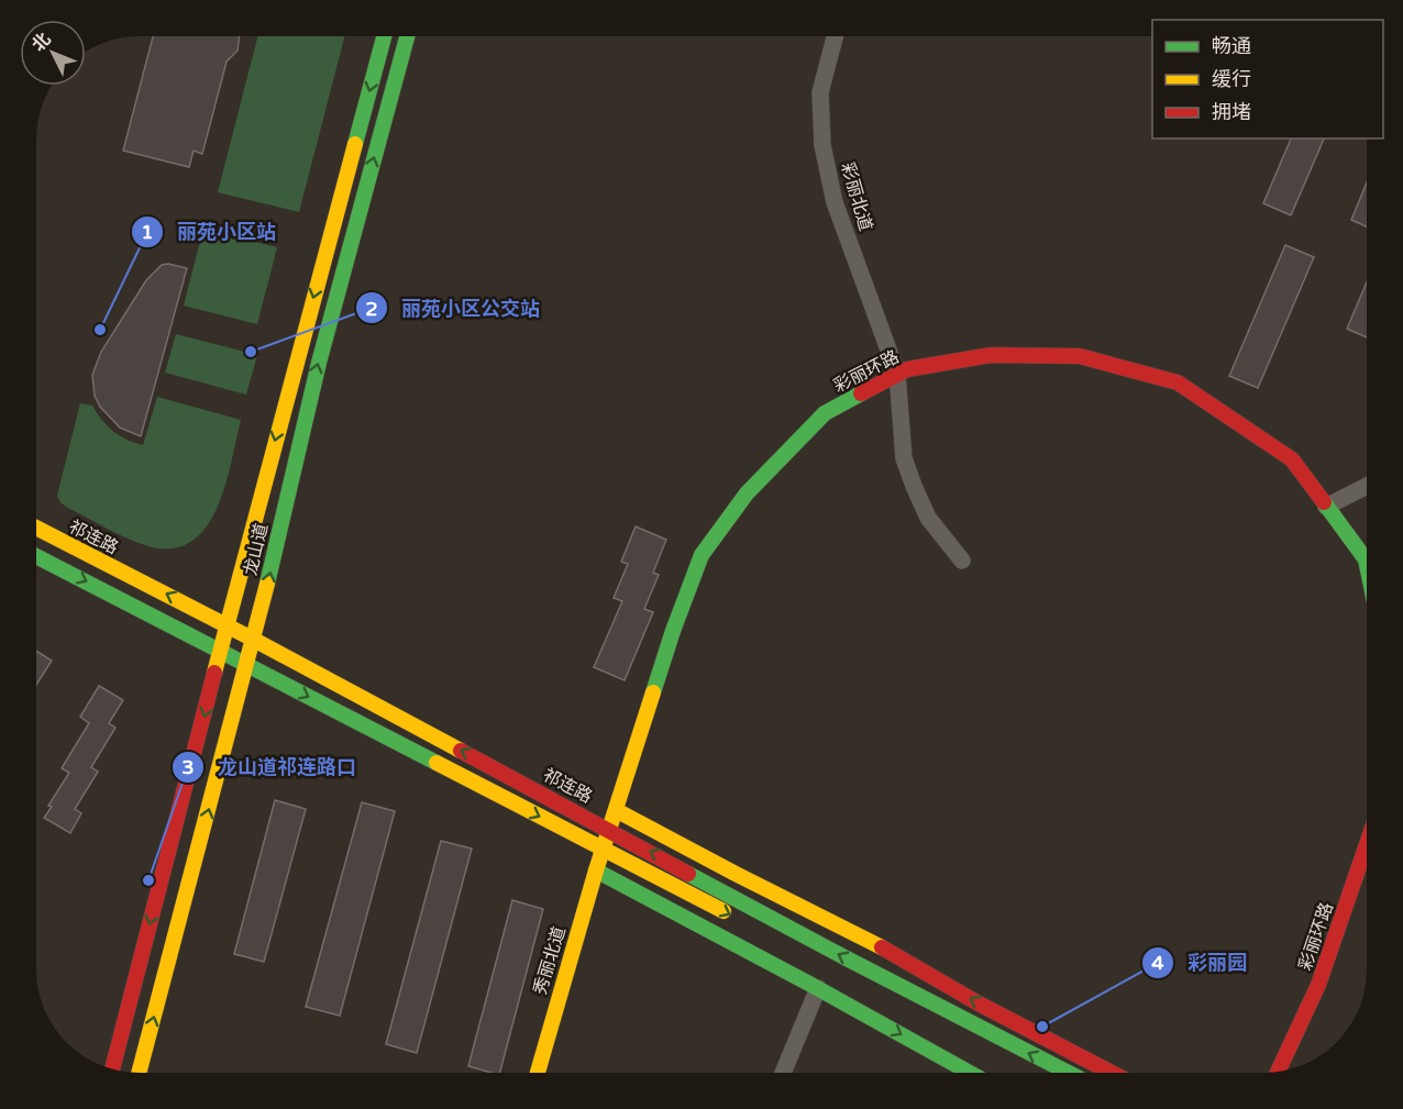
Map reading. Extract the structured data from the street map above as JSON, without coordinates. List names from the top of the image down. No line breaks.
{"streets":{"main road":["彩丽环路","祁连路","龙山道","秀丽北道"],"street":["彩丽北道"]},"crossings":[["彩丽北道","彩丽环路"],["彩丽环路","祁连路"],["彩丽环路","秀丽北道"],["祁连路","龙山道"]],"places":["丽苑小区站","丽苑小区公交站","龙山道祁连路口","彩丽园"],"legend":["畅通","缓行","拥堵"],"north":"top left"}
